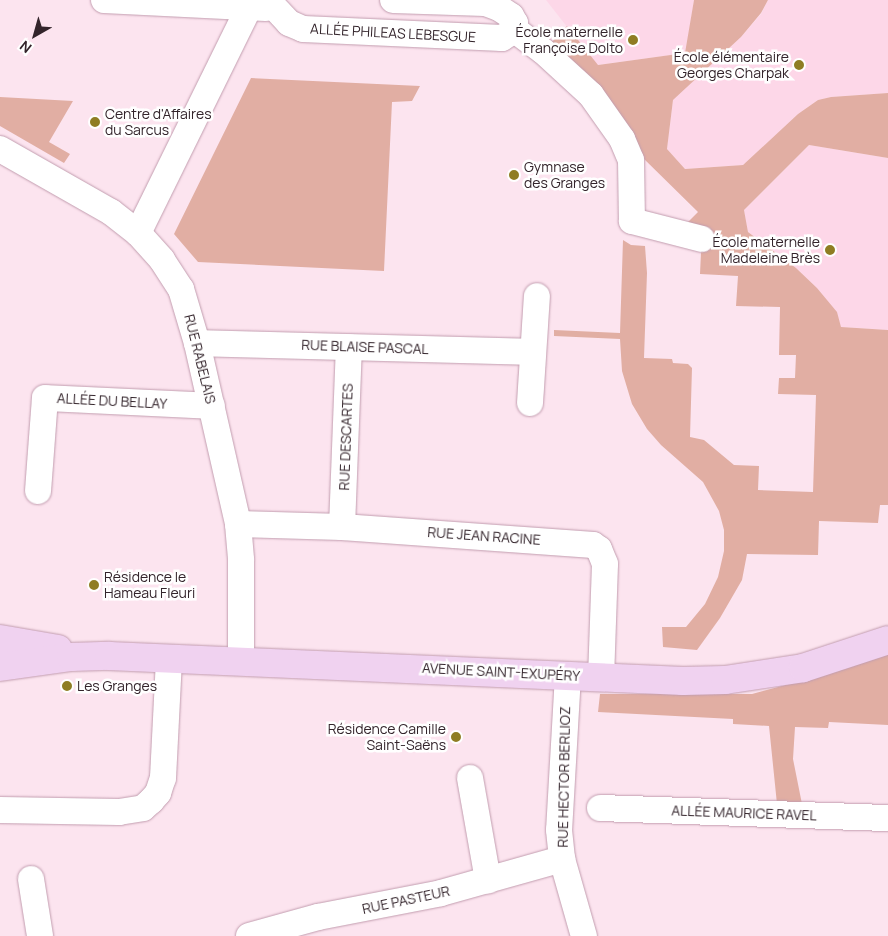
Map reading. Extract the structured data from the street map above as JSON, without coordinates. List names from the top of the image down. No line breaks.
{"streets":{"street":["ALLÉE PHILEAS LEBESGUE","RUE BLAISE PASCAL","RUE RABELAIS","ALLÉE DU BELLAY","RUE DESCARTES","RUE JEAN RACINE","AVENUE SAINT-EXUPÉRY","RUE HECTOR BERLIOZ","ALLÉE MAURICE RAVEL","RUE PASTEUR"]},"crossings":[["RUE BLAISE PASCAL","RUE RABELAIS"],["RUE BLAISE PASCAL","RUE DESCARTES"],["RUE RABELAIS","ALLÉE DU BELLAY"],["RUE RABELAIS","RUE JEAN RACINE"],["RUE RABELAIS","AVENUE SAINT-EXUPÉRY"],["RUE DESCARTES","RUE JEAN RACINE"],["RUE JEAN RACINE","AVENUE SAINT-EXUPÉRY"],["AVENUE SAINT-EXUPÉRY","RUE HECTOR BERLIOZ"],["RUE HECTOR BERLIOZ","RUE PASTEUR"]],"places":["École maternelle Françoise Dolto","École élémentaire Georges Charpak","Centre d'Affaires du Sarcus","Gymnase des Granges","École maternelle Madeleine Brès","Résidence le Hameau Fleuri","Les Granges","Résidence Camille Saint-Saëns"],"north":"bottom left"}
